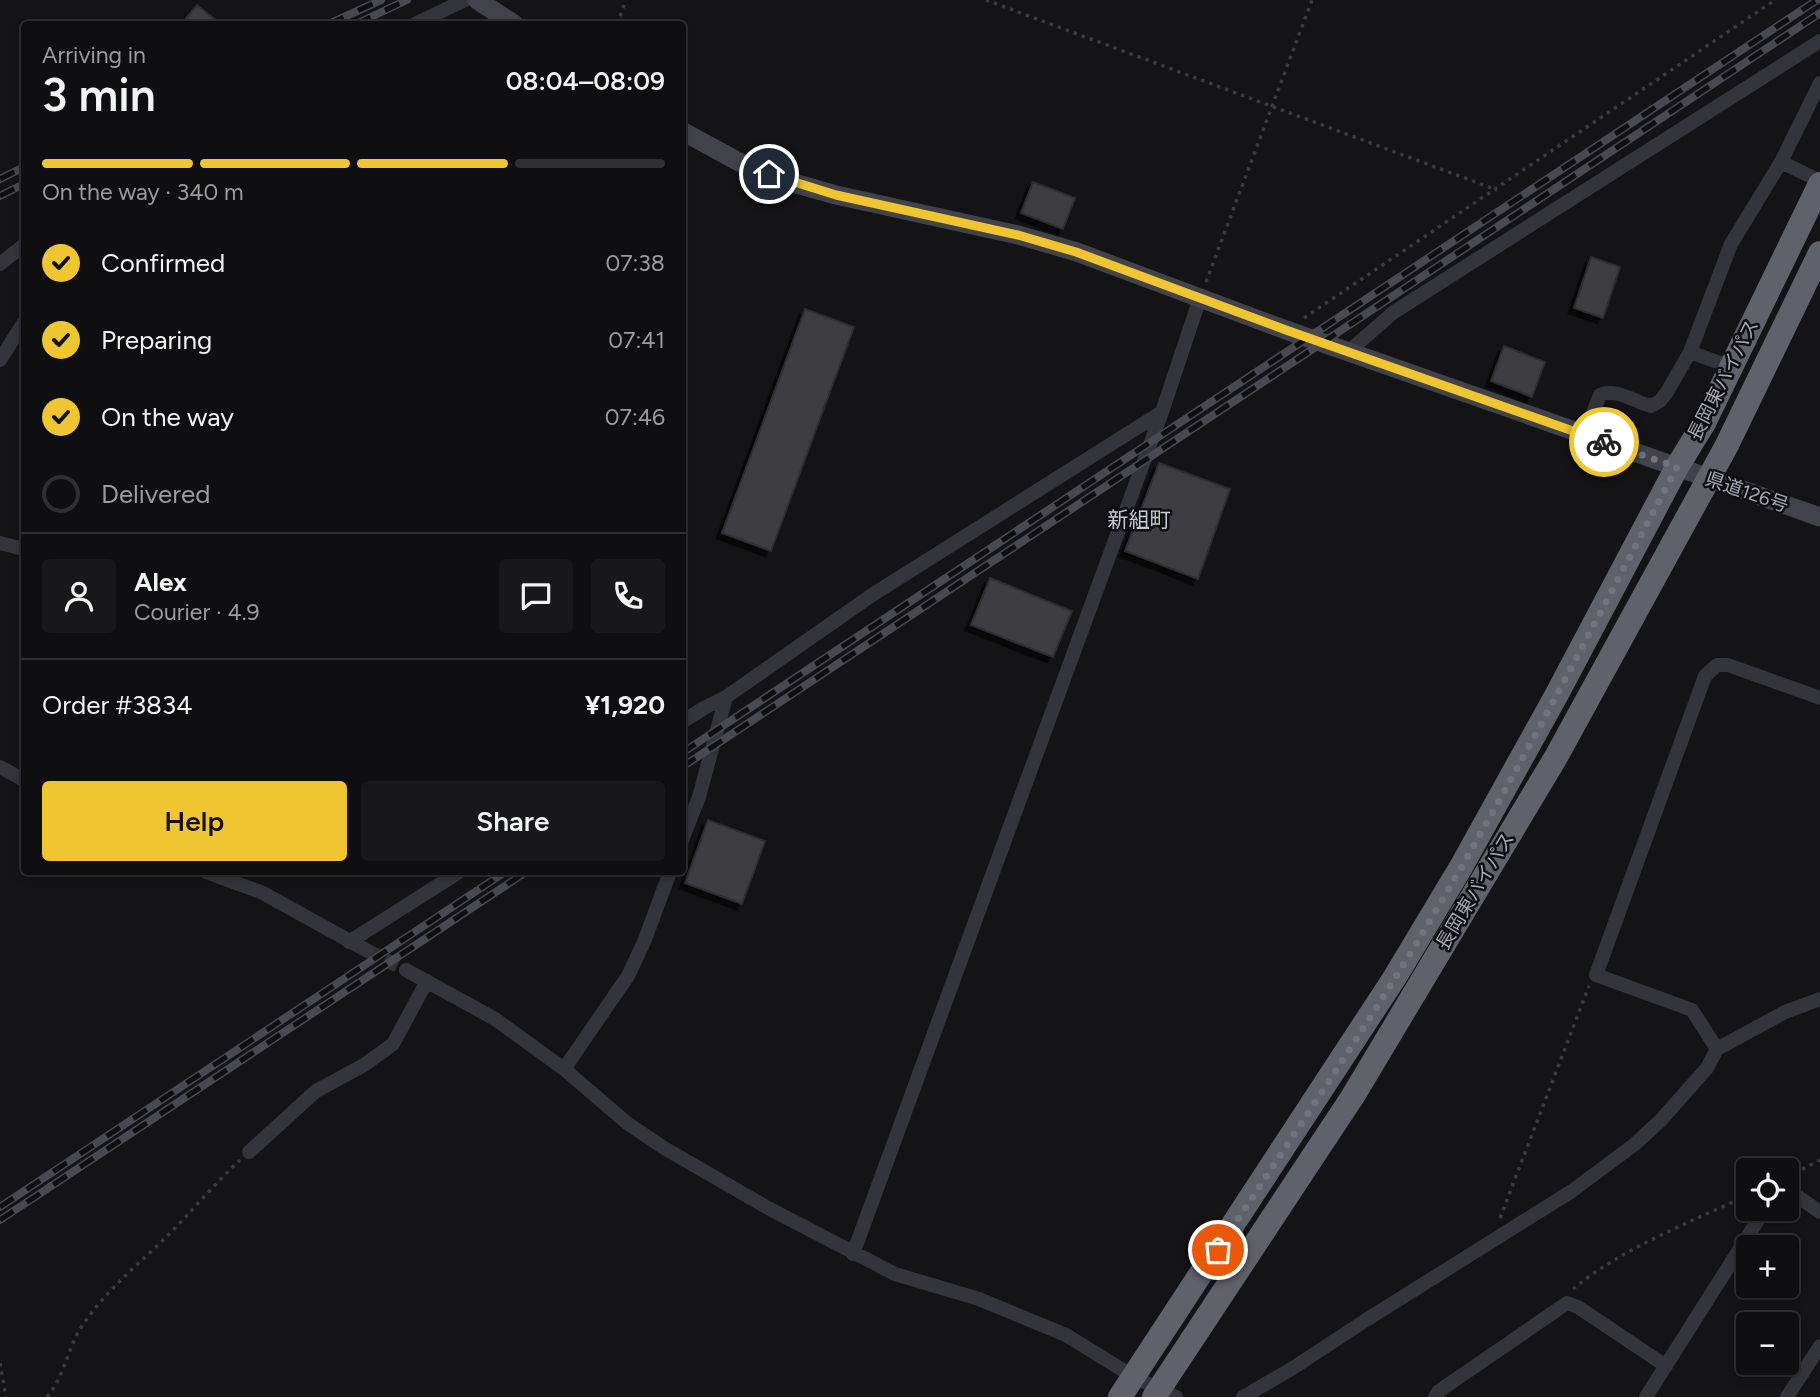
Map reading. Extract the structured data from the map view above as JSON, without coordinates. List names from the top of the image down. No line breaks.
{"streets":{"highway":["長岡東バイパス"],"main road":["県道126号"]},"crossings":[["長岡東バイパス","県道126号"]],"districts":["新組町"],"page":{"heading":["3 min","Arriving in","08:04–08:09"],"panel":["Alex","Courier · 4.9","Order #3834","¥1,920"],"bar":"On the way · 340 m","list":[["Confirmed","07:38"],["Preparing","07:41"],["On the way","07:46"],"Delivered"],"buttons":["Help","Share"],"map_buttons":["+","−"]}}
